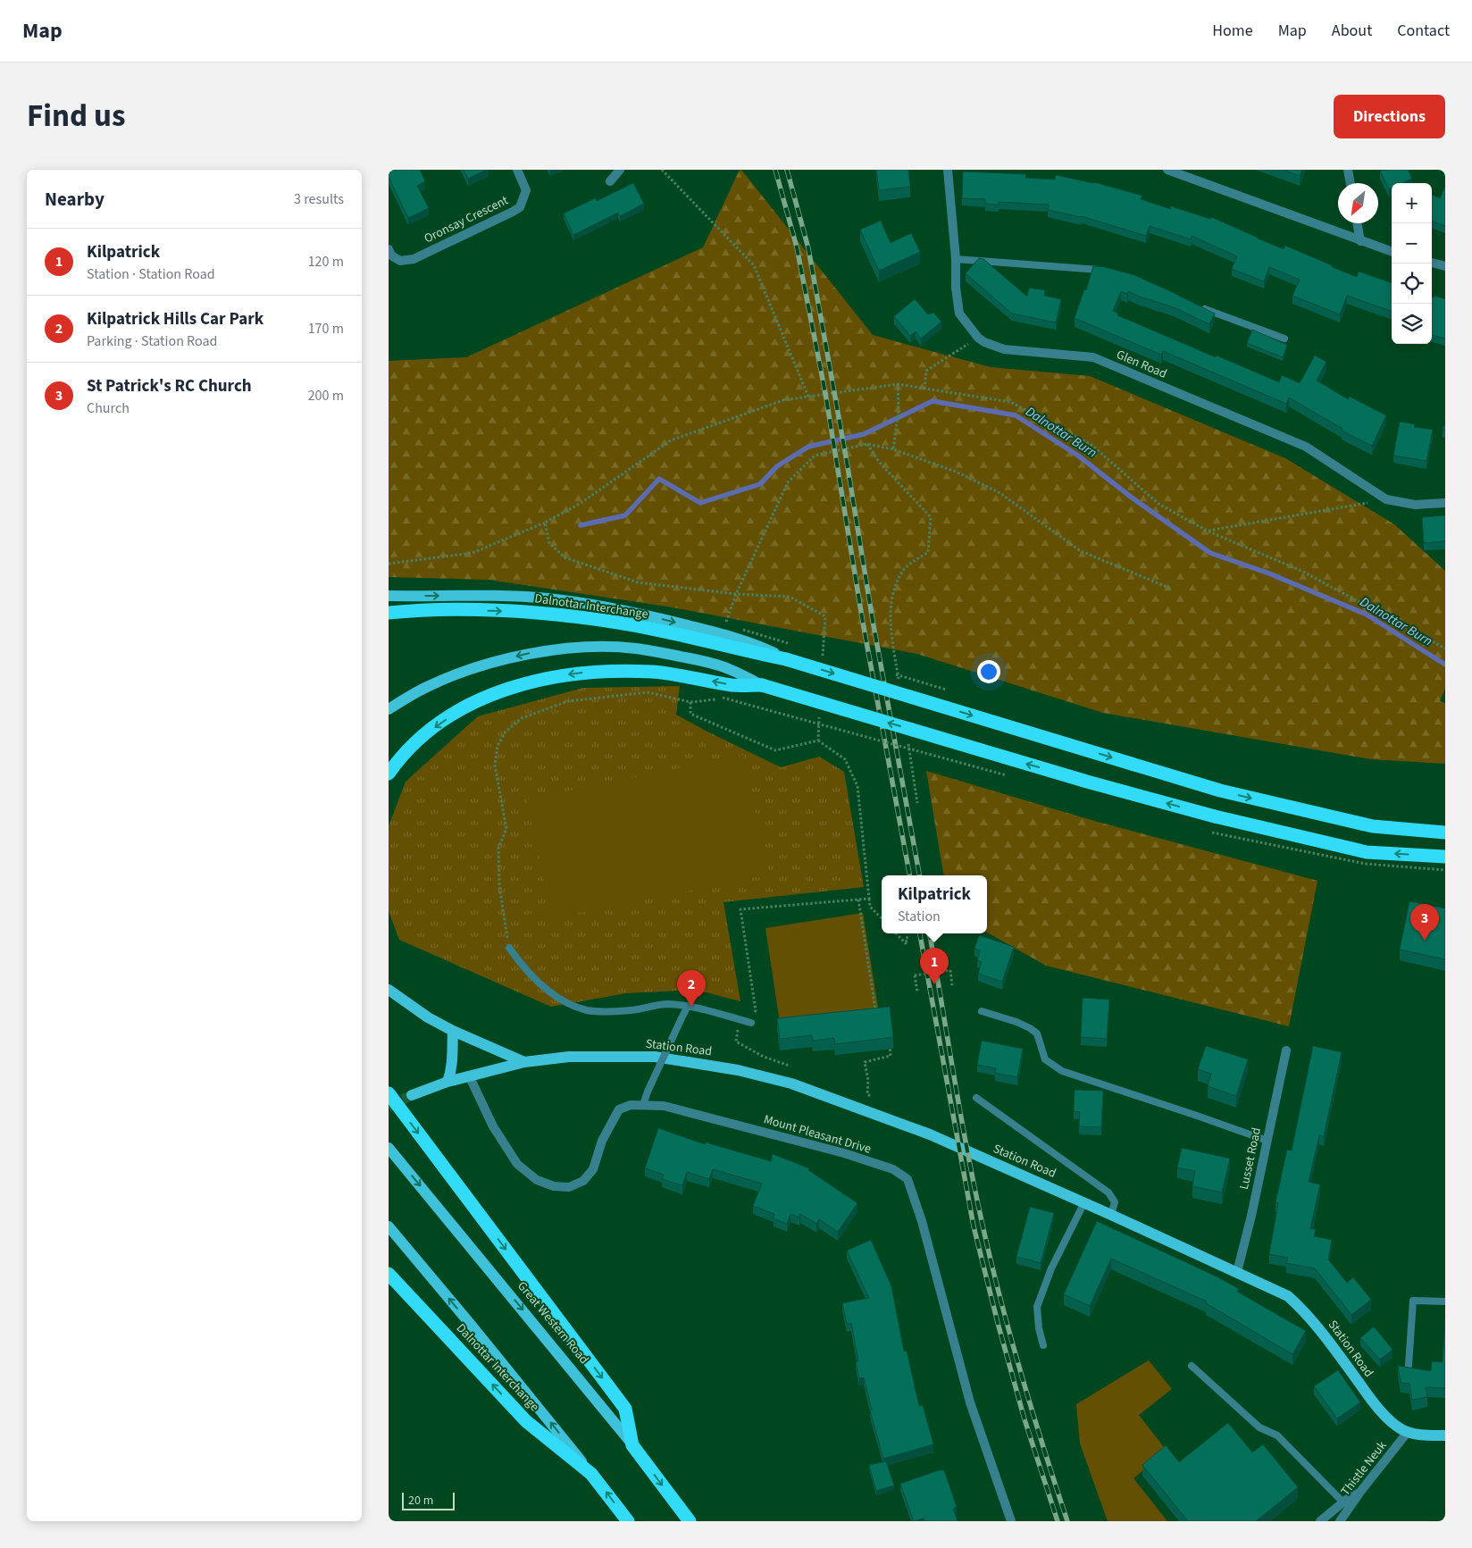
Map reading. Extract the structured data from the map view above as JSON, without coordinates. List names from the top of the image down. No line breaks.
{"streets":{"highway":["Dalnottar Interchange","Great Western Road"],"main road":["Station Road"],"street":["Oronsay Crescent","Glen Road","Mount Pleasant Drive","Lusset Road","Thistle Neuk"]},"crossings":[["Station Road","Mount Pleasant Drive"],["Station Road","Lusset Road"],["Station Road","Thistle Neuk"]],"water":["Dalnottar Burn"],"scale_bar":"20 m","north":"bottom left","page":{"header":"Map","nav":["Home","Map","About","Contact"],"title":"Find us","buttons":"Directions","heading":["Nearby","3 results"],"map_buttons":["+","−"],"list":[{"mark":"1","name":"Kilpatrick","note":"Station · Station Road","value":"120 m"},{"mark":"2","name":"Kilpatrick Hills Car Park","note":"Parking · Station Road","value":"170 m"},{"mark":"3","name":"St Patrick's RC Church","note":"Church","value":"200 m"}],"popup":["Kilpatrick","Station"],"pins":["3","1","2"],"scale":"20 m"}}
